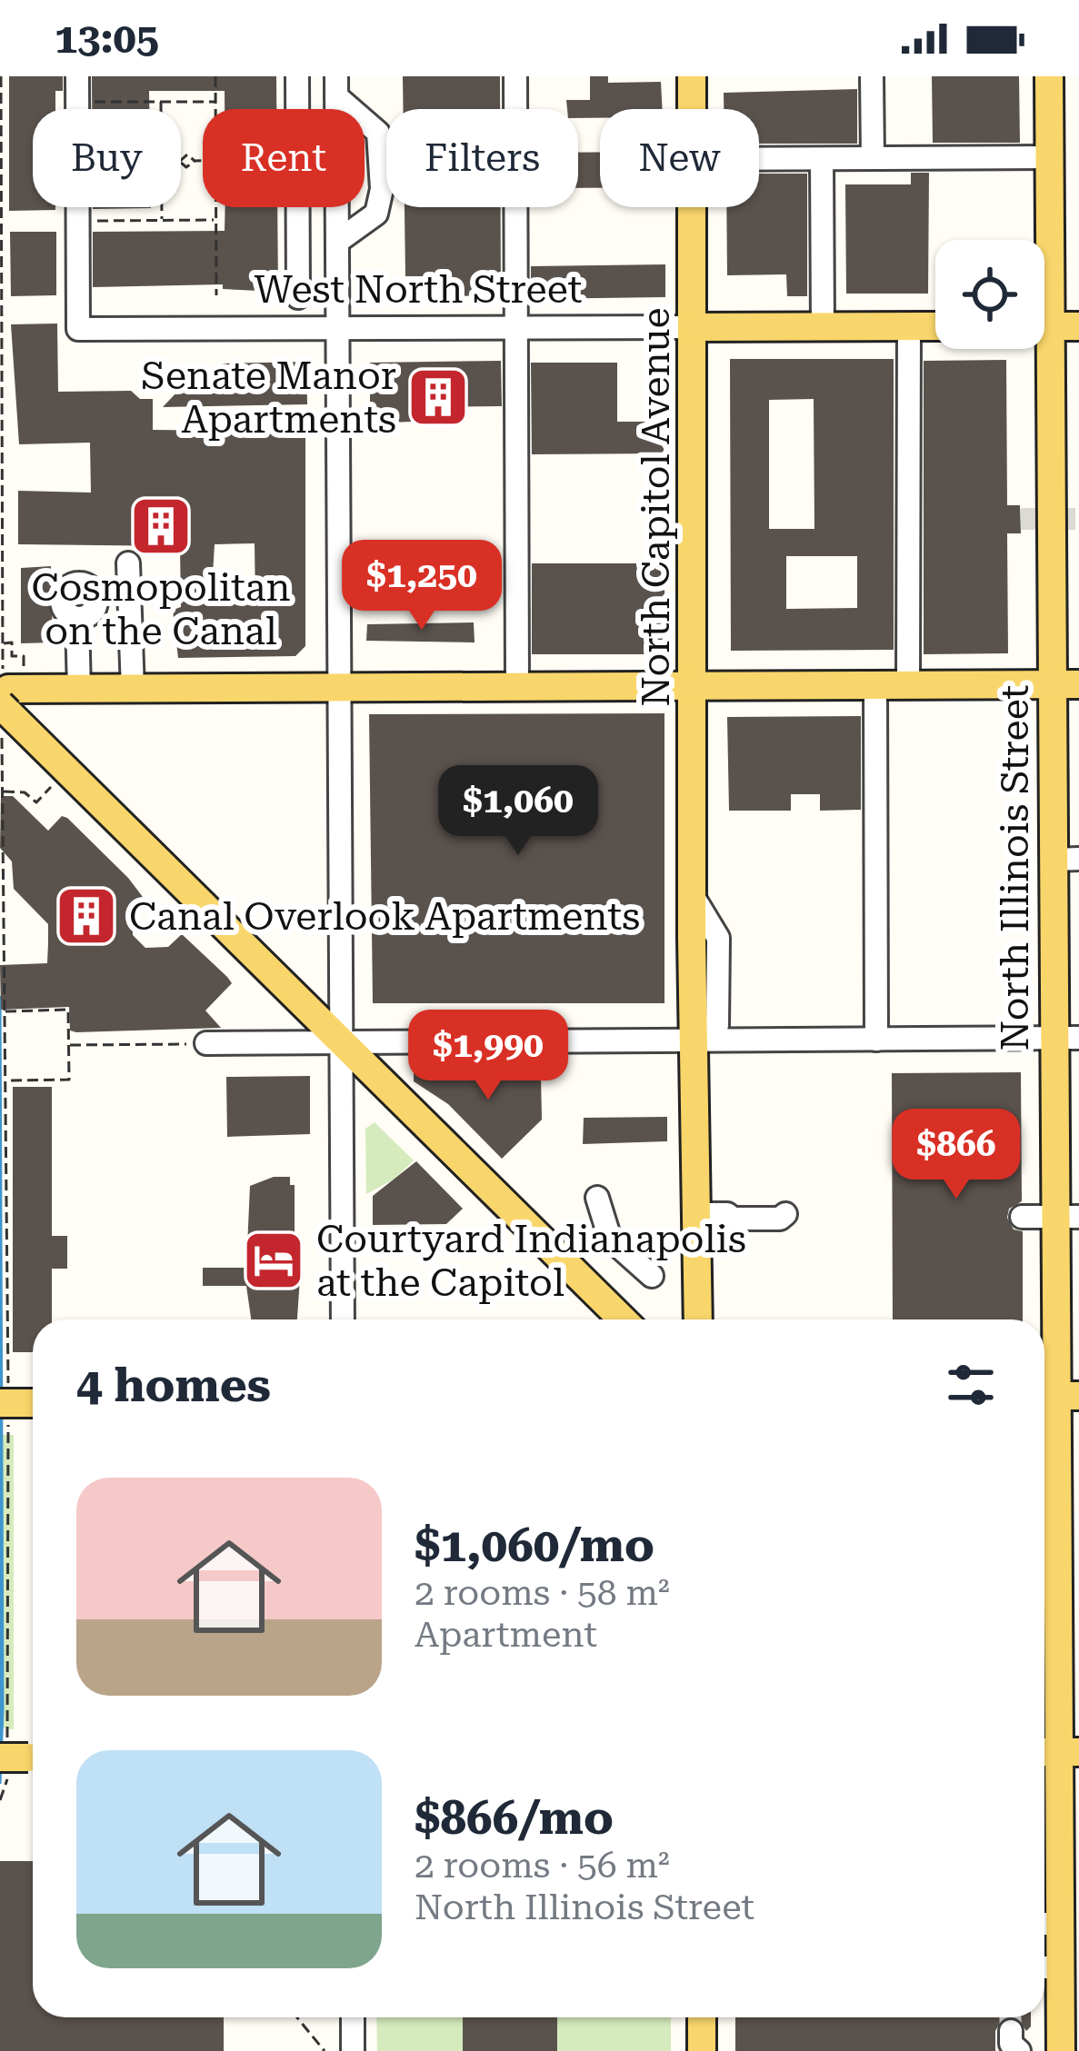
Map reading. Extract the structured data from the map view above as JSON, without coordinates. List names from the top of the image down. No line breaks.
{"streets":{"main road":["West North Street","North Capitol Avenue","North Illinois Street"]},"crossings":[["West North Street","North Capitol Avenue"]],"places":{"building":["Senate Manor Apartments","Cosmopolitan on the Canal","Canal Overlook Apartments"],"hotel":["Courtyard Indianapolis at the Capitol"]},"page":{"status":"13:05","chip":["Buy","Rent","Filters","New"],"price":["$1,250","$1,060","$1,990","$866"],"heading":"4 homes","list":[{"name":"$1,060/mo","note":"2 rooms · 58 m² · Apartment"},{"name":"$866/mo","note":"2 rooms · 56 m² · North Illinois Street"}]}}
